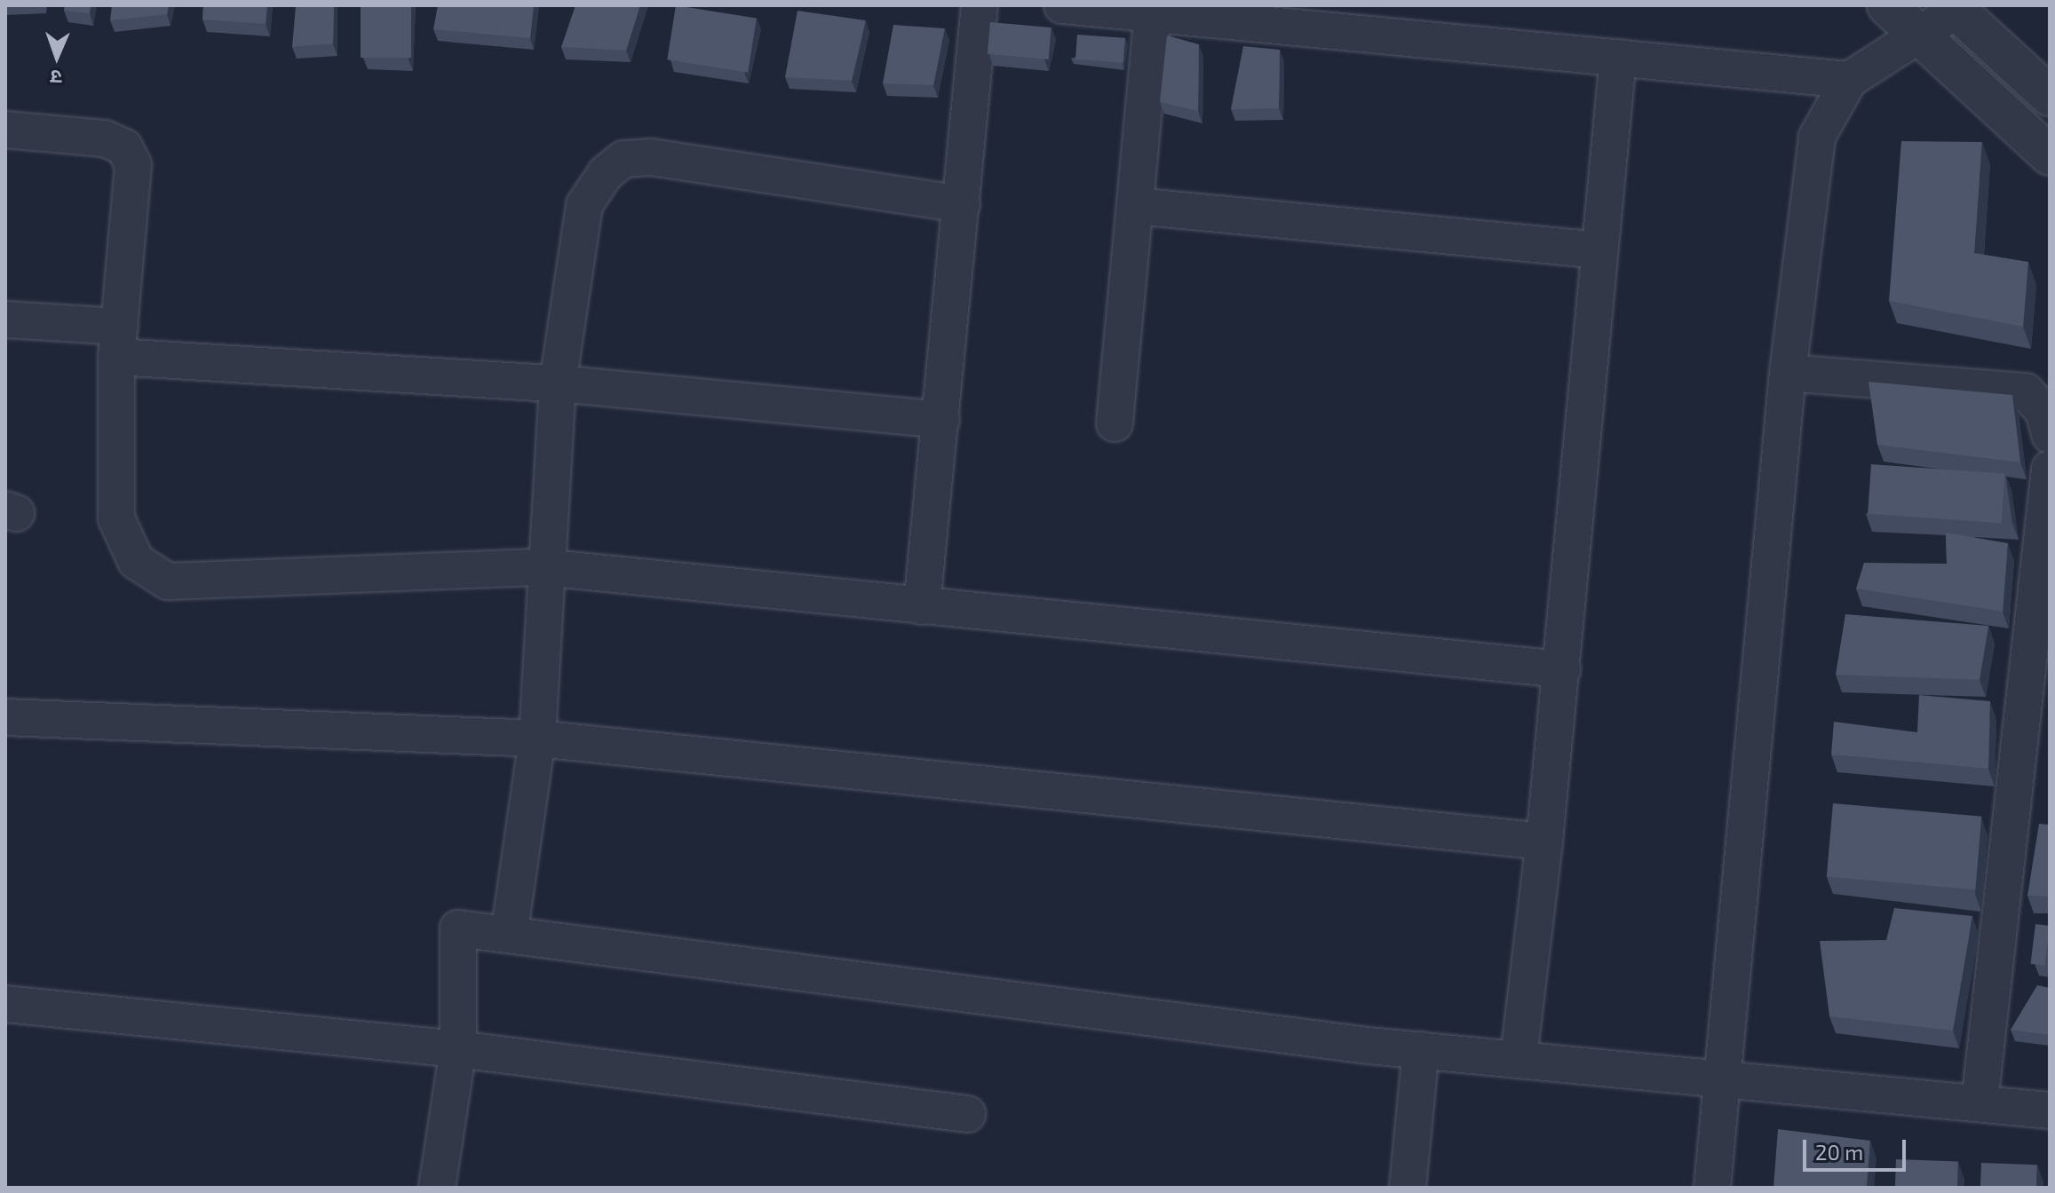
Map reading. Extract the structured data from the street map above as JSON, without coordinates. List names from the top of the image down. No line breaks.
{"scale_bar":"20 m","north":"bottom"}
